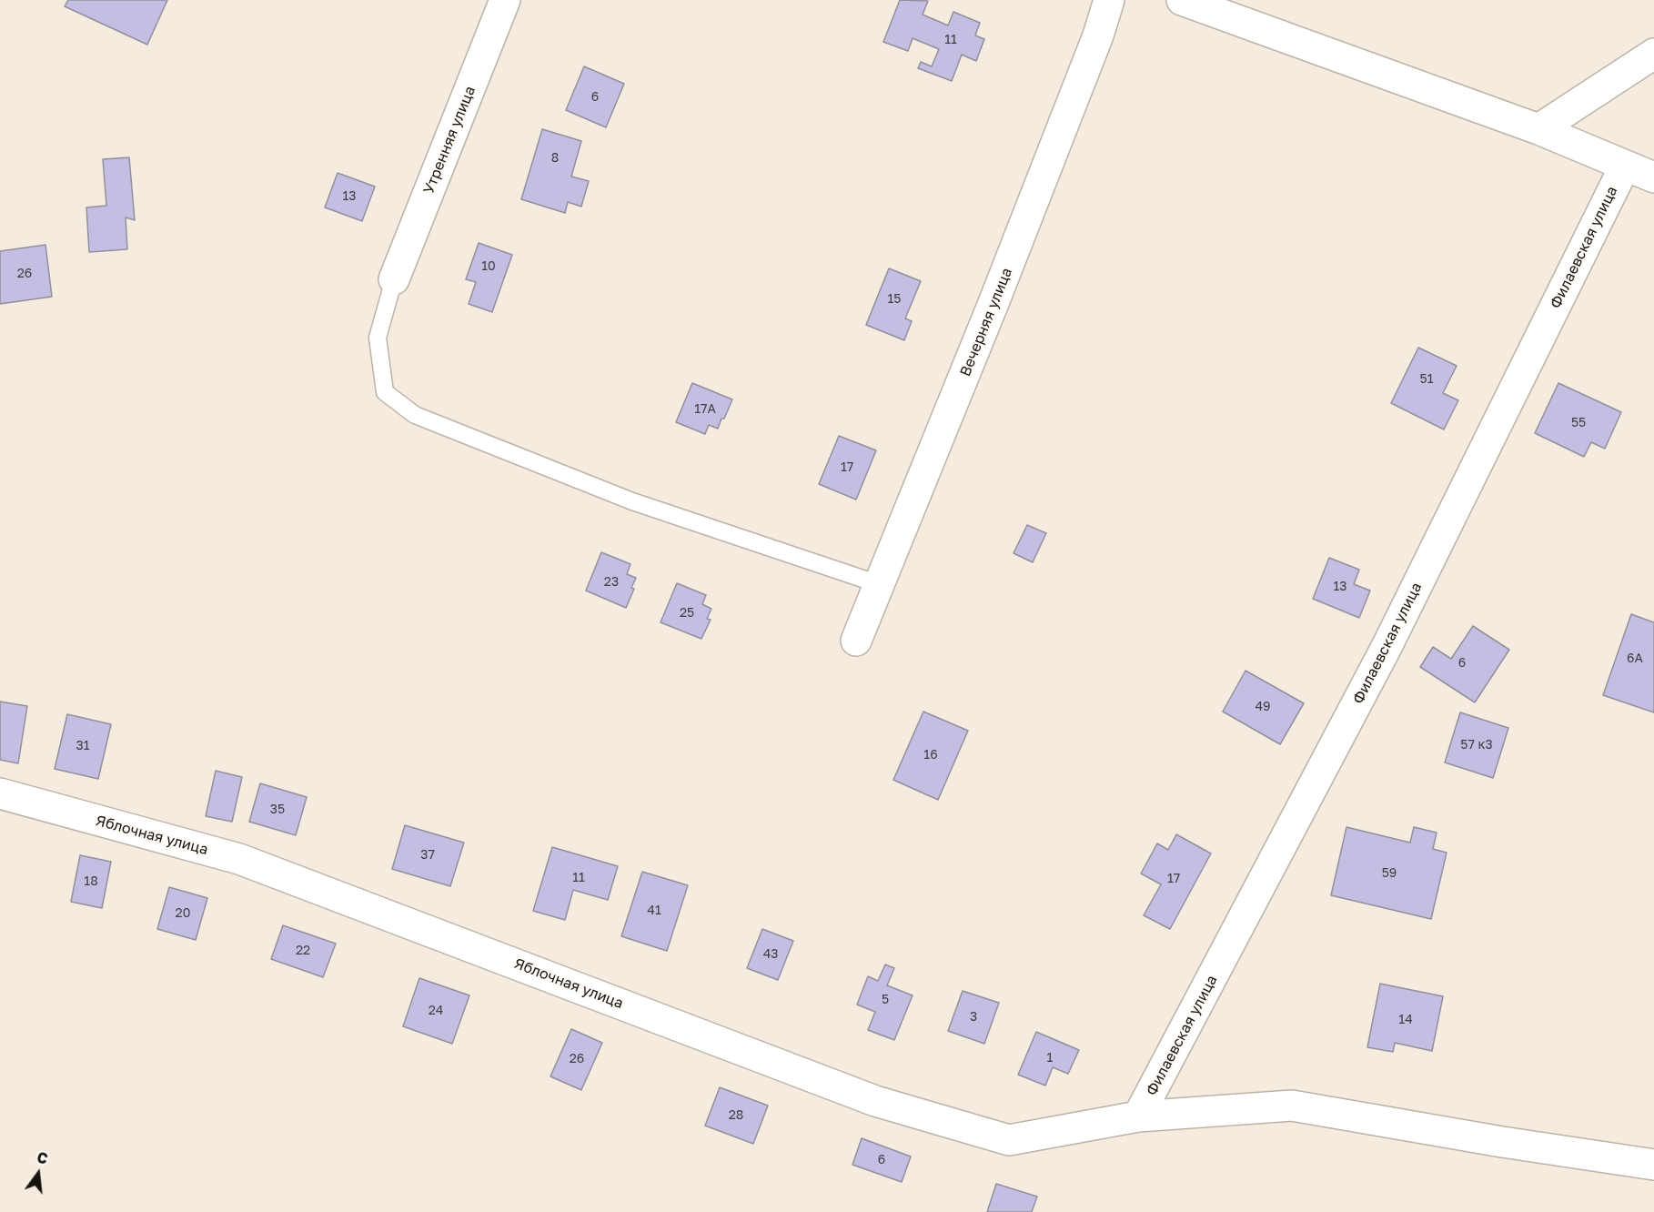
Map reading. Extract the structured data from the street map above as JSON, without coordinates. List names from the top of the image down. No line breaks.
{"streets":{"street":["Утренняя улица","Филаевская улица","Вечерняя улица","Яблочная улица"]},"crossings":[["Филаевская улица","Яблочная улица"]],"house_numbers":["11","6","8","13","10","26","15","51","17А","55","17","23","13","25","6А","6","49","57 к3","31","16","35","37","59","11","17","18","41","20","22","43","5","24","3","14","1","26","28","6"],"north":"top"}
